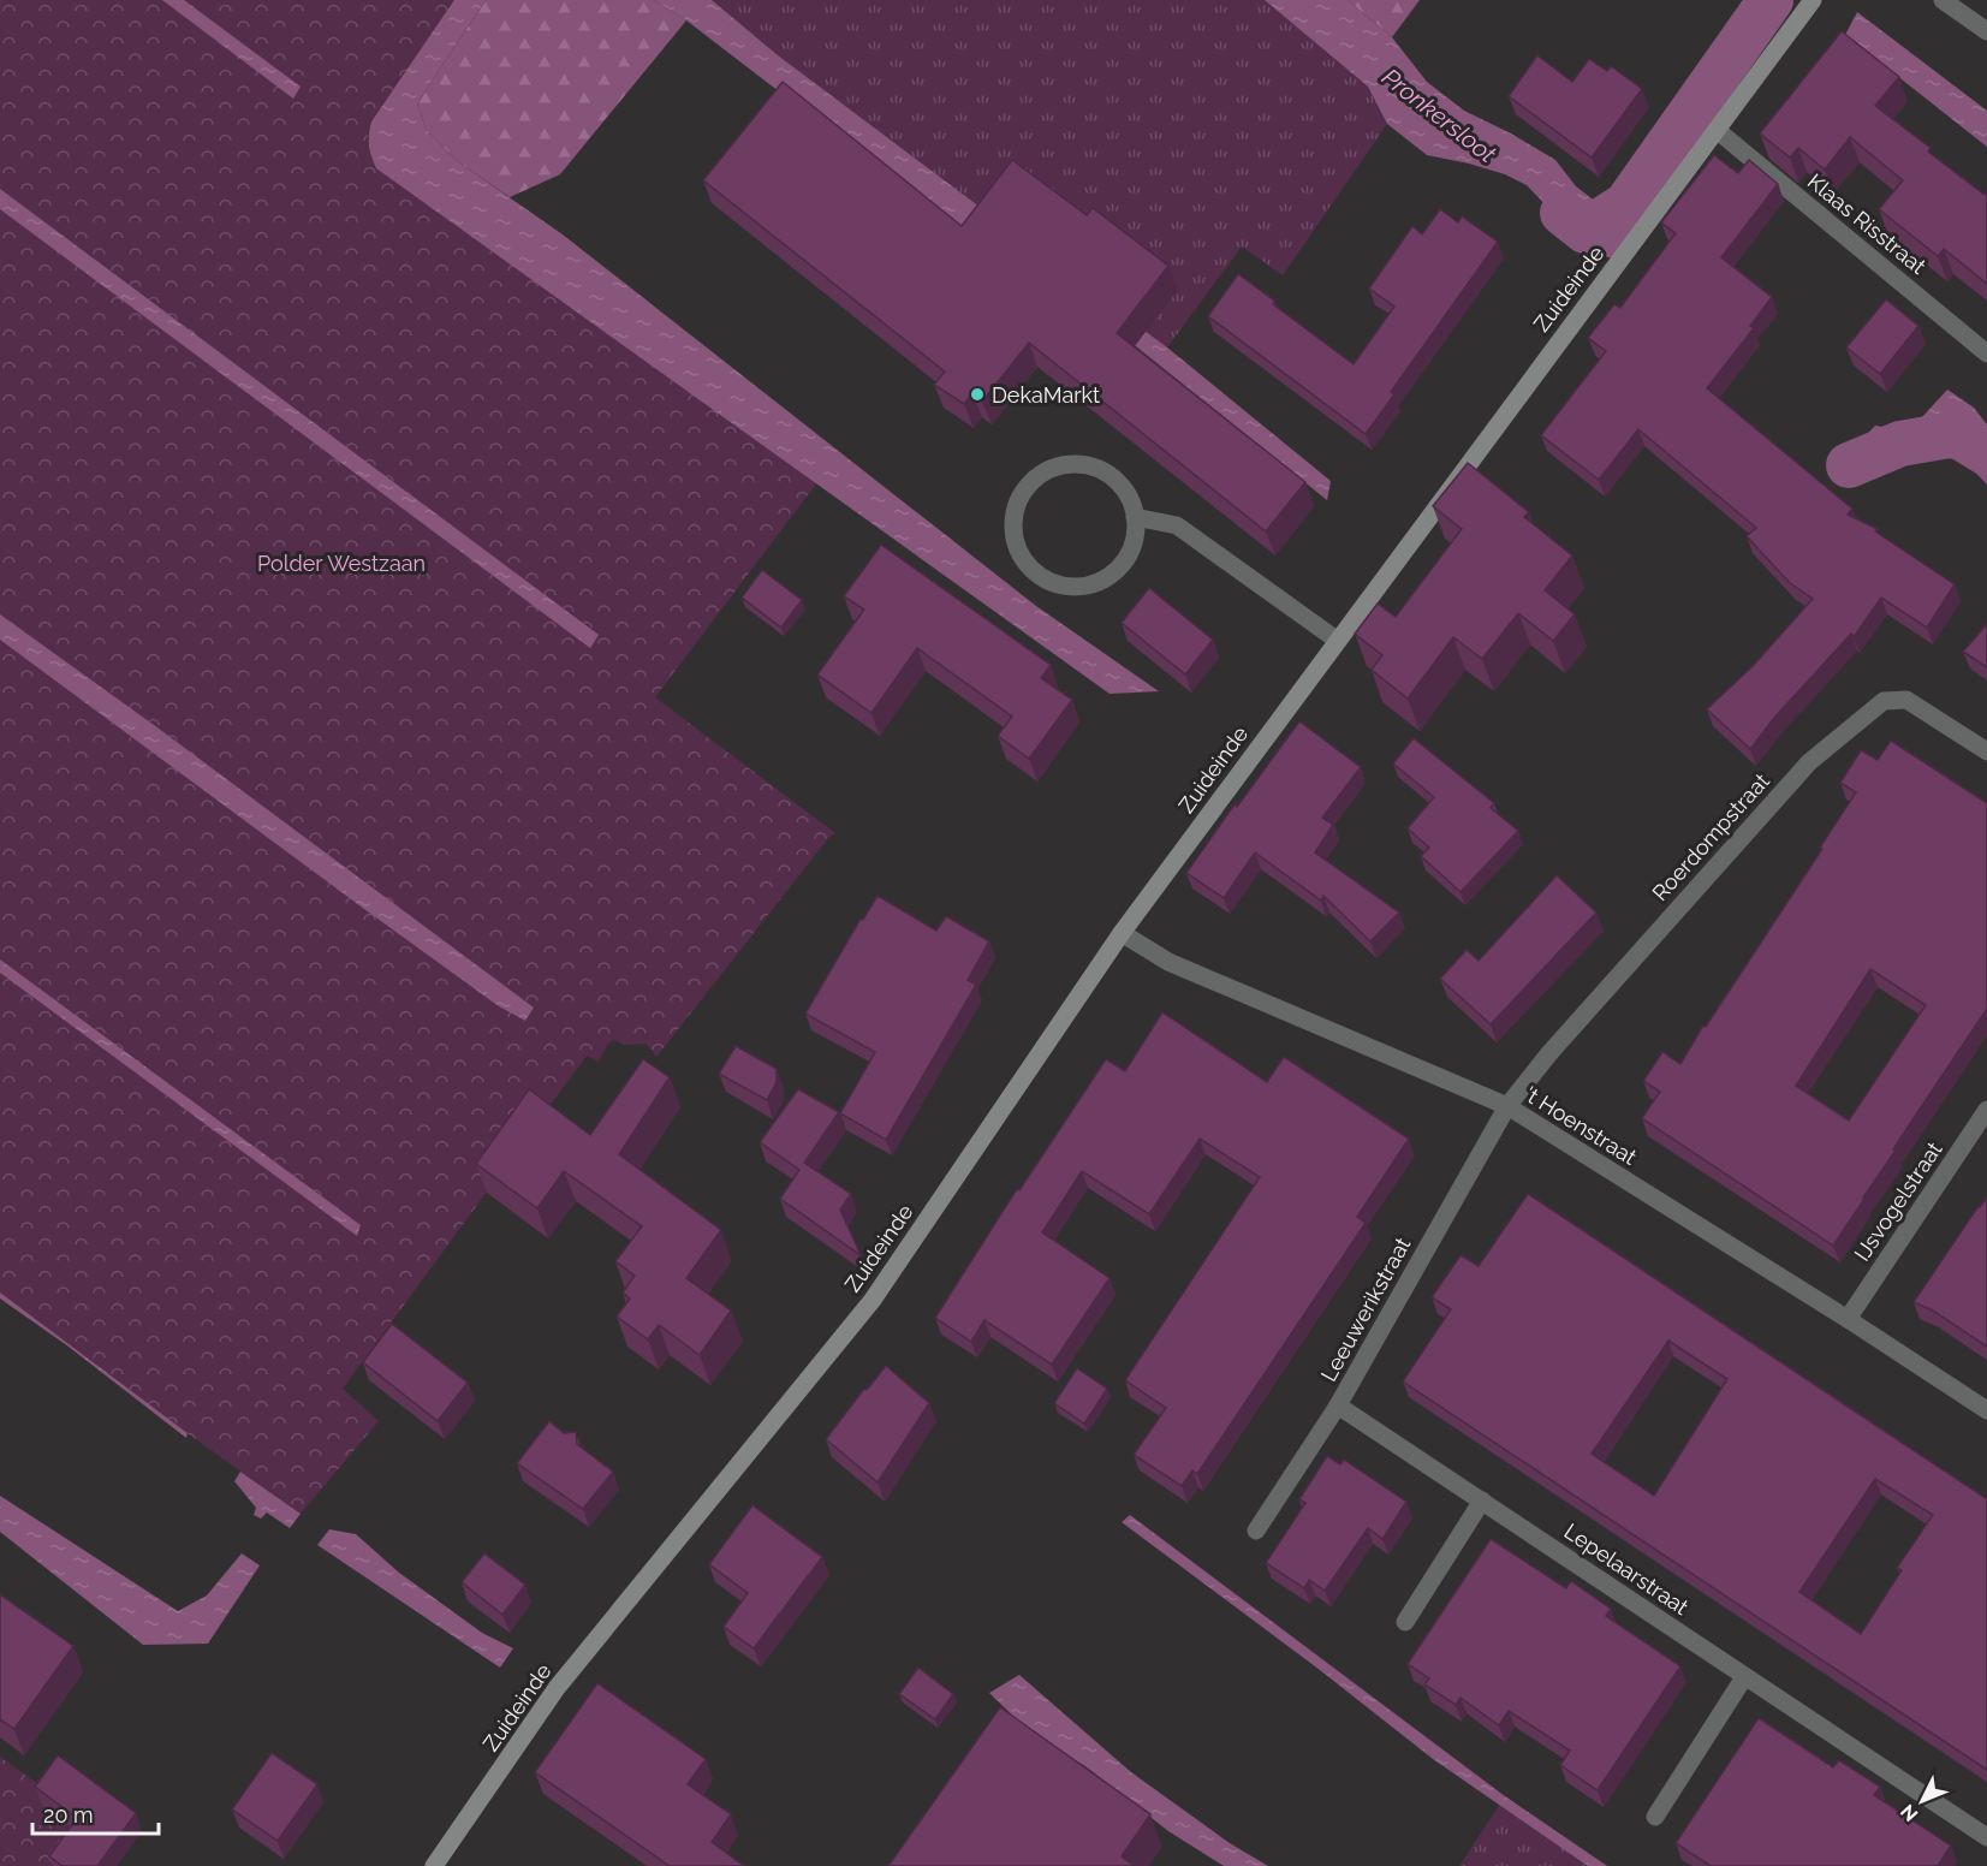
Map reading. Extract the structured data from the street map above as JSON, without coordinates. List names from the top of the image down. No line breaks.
{"streets":{"street":["Klaas Risstraat","Zuideinde","Roerdompstraat","'t Hoenstraat","IJsvogelstraat","Leeuwerikstraat","Lepelaarstraat"]},"crossings":[["Klaas Risstraat","Zuideinde"],["Zuideinde","'t Hoenstraat"],["Roerdompstraat","'t Hoenstraat"],["Roerdompstraat","Leeuwerikstraat"],["'t Hoenstraat","IJsvogelstraat"],["'t Hoenstraat","Leeuwerikstraat"],["Leeuwerikstraat","Lepelaarstraat"]],"water":["Pronkersloot"],"parks":["Polder Westzaan"],"places":["DekaMarkt"],"scale_bar":"20 m","north":"bottom left"}
